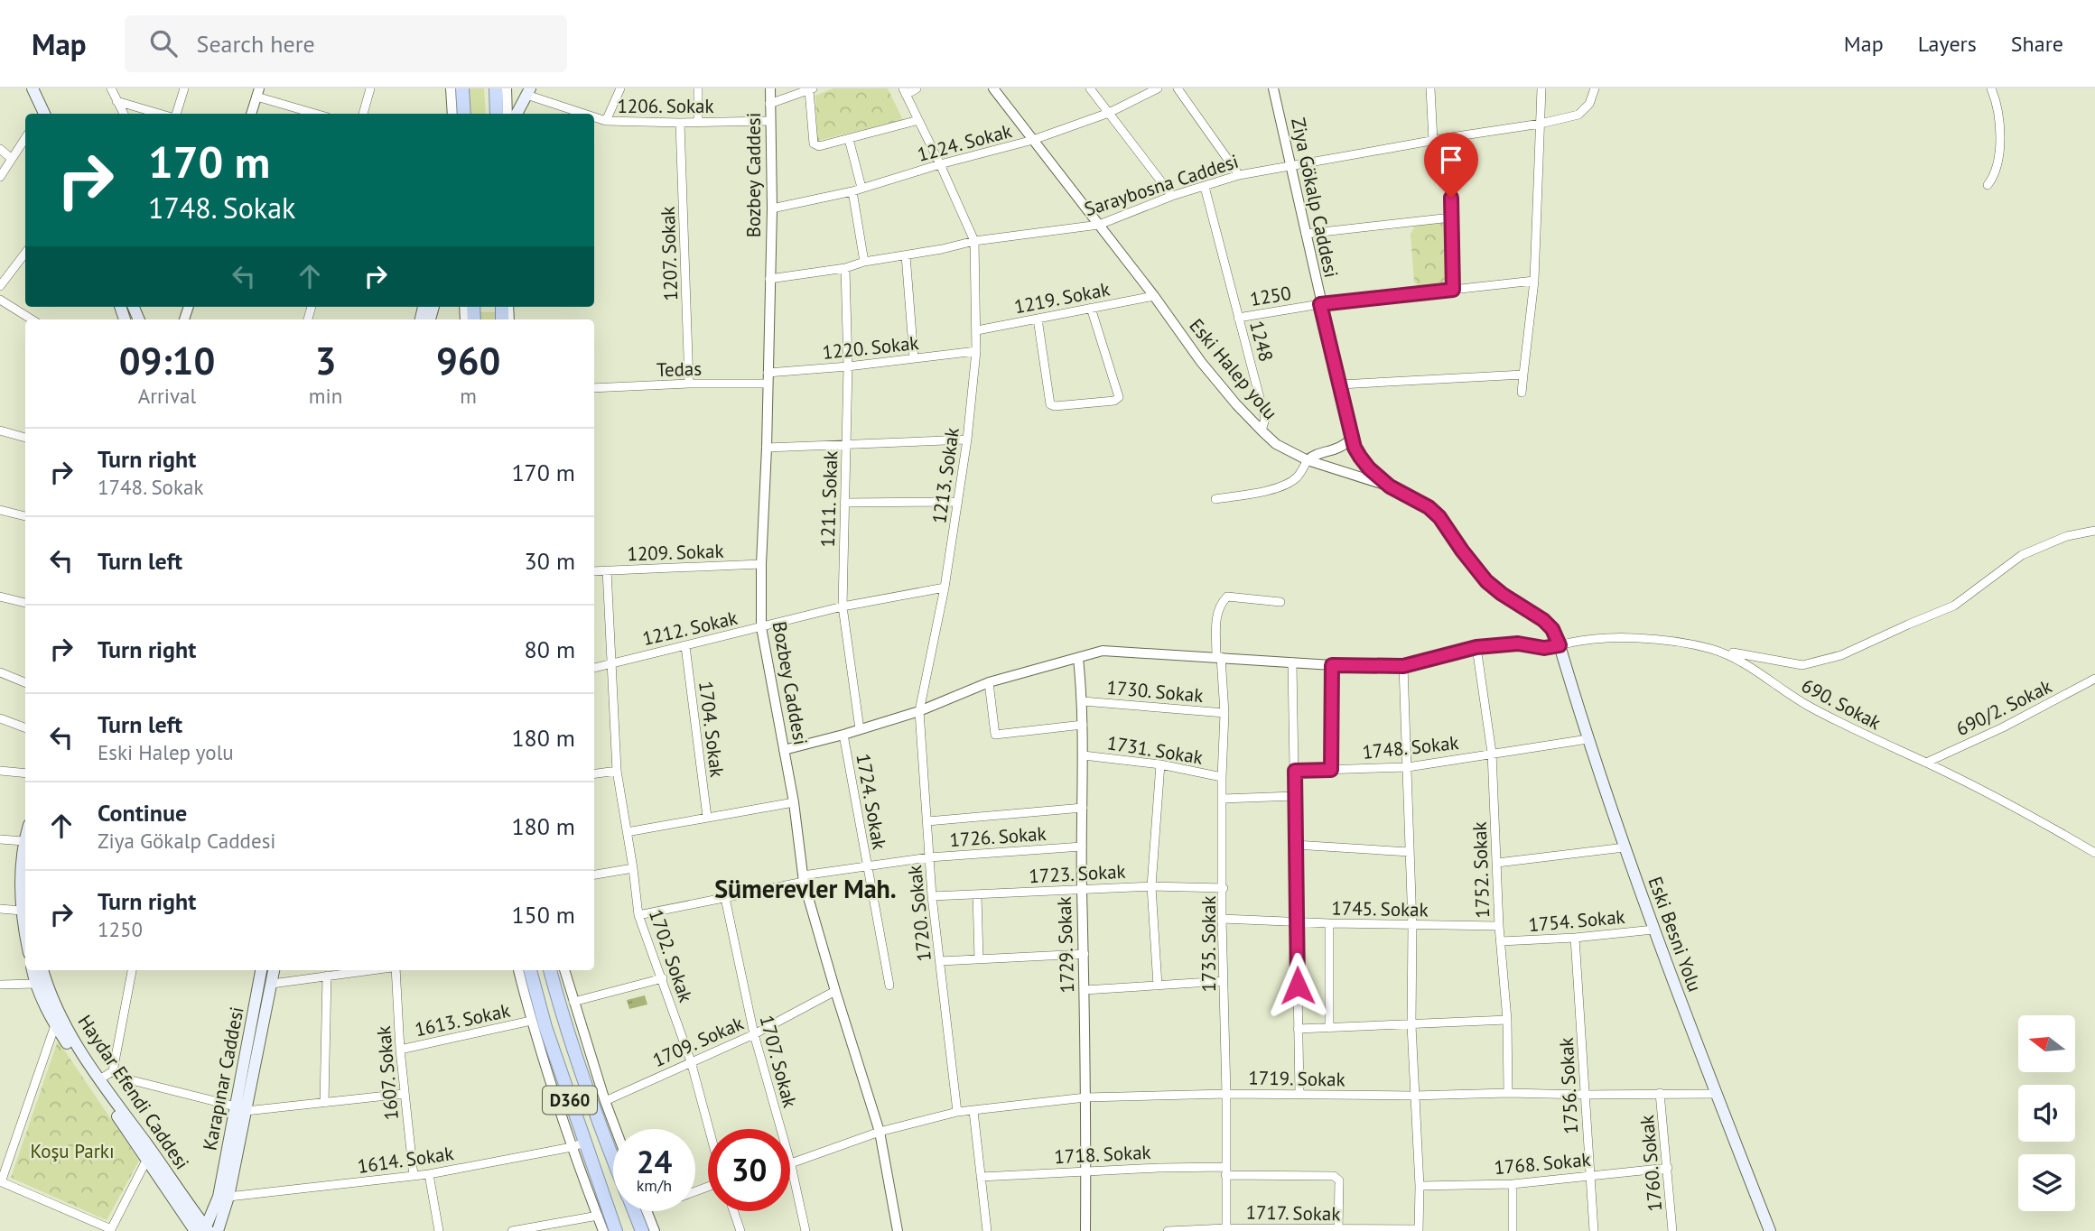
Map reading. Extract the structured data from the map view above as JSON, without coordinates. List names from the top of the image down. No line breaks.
{"streets":{"highway":["D360"],"main road":["Eski Besni Yolu","Karapınar Caddesi","Haydar Efendi Caddesi"],"street":["1206. Sokak","1224. Sokak","Bozbey Caddesi","Saraybosna Caddesi","Ziya Gökalp Caddesi","1207. Sokak","1250","1219. Sokak","1248","1220. Sokak","Tedas","Eski Halep yolu","1213. Sokak","1211. Sokak","1209. Sokak","1212. Sokak","1730. Sokak","690. Sokak","690/2. Sokak","1704. Sokak","1748. Sokak","1731. Sokak","1724. Sokak","1726. Sokak","1752. Sokak","1723. Sokak","1745. Sokak","1720. Sokak","1754. Sokak","1735. Sokak","1729. Sokak","1702. Sokak","1613. Sokak","1709. Sokak","1707. Sokak","1607. Sokak","1719. Sokak","1756. Sokak","1718. Sokak","1614. Sokak","1768. Sokak","1760. Sokak","1717. Sokak"]},"crossings":[["1206. Sokak","Bozbey Caddesi"],["1206. Sokak","1207. Sokak"],["1224. Sokak","Bozbey Caddesi"],["1224. Sokak","Eski Halep yolu"],["Bozbey Caddesi","Saraybosna Caddesi"],["Bozbey Caddesi","1220. Sokak"],["Bozbey Caddesi","Tedas"],["Bozbey Caddesi","1209. Sokak"],["Bozbey Caddesi","1212. Sokak"],["Bozbey Caddesi","1726. Sokak"],["Bozbey Caddesi","1709. Sokak"],["Bozbey Caddesi","1719. Sokak"],["Saraybosna Caddesi","Ziya Gökalp Caddesi"],["Saraybosna Caddesi","1248"],["Saraybosna Caddesi","Eski Halep yolu"],["Saraybosna Caddesi","1213. Sokak"],["Saraybosna Caddesi","1211. Sokak"],["Ziya Gökalp Caddesi","1250"],["Ziya Gökalp Caddesi","Eski Halep yolu"],["1207. Sokak","Tedas"],["1250","1248"],["1219. Sokak","Eski Halep yolu"],["1219. Sokak","1213. Sokak"],["1248","Eski Halep yolu"],["1220. Sokak","Tedas"],["1220. Sokak","1213. Sokak"],["1220. Sokak","1211. Sokak"],["Eski Halep yolu","690. Sokak"],["Eski Halep yolu","Eski Besni Yolu"],["1213. Sokak","1212. Sokak"],["1213. Sokak","1720. Sokak"],["1211. Sokak","1212. Sokak"],["1209. Sokak","1702. Sokak"],["1212. Sokak","1704. Sokak"],["1212. Sokak","1702. Sokak"],["1730. Sokak","1735. Sokak"],["1730. Sokak","1729. Sokak"],["690. Sokak","690/2. Sokak"],["690. Sokak","Eski Besni Yolu"],["1748. Sokak","1752. Sokak"],["1748. Sokak","Eski Besni Yolu"],["1731. Sokak","1735. Sokak"],["1731. Sokak","1729. Sokak"],["1724. Sokak","1726. Sokak"],["1726. Sokak","1720. Sokak"],["1726. Sokak","1729. Sokak"],["1726. Sokak","1702. Sokak"],["1726. Sokak","1707. Sokak"],["1752. Sokak","1745. Sokak"],["1752. Sokak","1754. Sokak"],["1752. Sokak","1719. Sokak"],["1723. Sokak","1720. Sokak"],["1723. Sokak","1735. Sokak"],["1723. Sokak","1729. Sokak"],["1745. Sokak","1735. Sokak"],["1720. Sokak","1719. Sokak"],["1754. Sokak","Eski Besni Yolu"],["1754. Sokak","1756. Sokak"],["Eski Besni Yolu","1719. Sokak"],["1735. Sokak","1719. Sokak"],["1735. Sokak","1718. Sokak"],["1735. Sokak","1717. Sokak"],["1729. Sokak","1719. Sokak"],["1729. Sokak","1718. Sokak"],["1702. Sokak","1709. Sokak"],["1613. Sokak","1607. Sokak"],["1709. Sokak","1707. Sokak"],["1707. Sokak","1719. Sokak"],["1607. Sokak","1614. Sokak"],["Karapınar Caddesi","Haydar Efendi Caddesi"],["Karapınar Caddesi","1614. Sokak"],["1719. Sokak","1756. Sokak"],["1719. Sokak","1760. Sokak"],["1756. Sokak","1768. Sokak"],["D360","1614. Sokak"],["1718. Sokak","1717. Sokak"],["1768. Sokak","1760. Sokak"]],"districts":["Sümerevler Mah."],"parks":["Koşu Parkı"],"north":"left","page":{"header":"Map","search":"Search here","nav":["Map","Layers","Share"],"turn":["170 m","1748. Sokak"],"eta":["09:10","Arrival","3","min","960","m"],"list":[{"name":"Turn right","note":"1748. Sokak","value":"170 m"},{"name":"Turn left","value":"30 m"},{"name":"Turn right","value":"80 m"},{"name":"Turn left","note":"Eski Halep yolu","value":"180 m"},{"name":"Continue","note":"Ziya Gökalp Caddesi","value":"180 m"},{"name":"Turn right","note":"1250","value":"150 m"}],"speed":"24 km/h","limit":"30"}}
